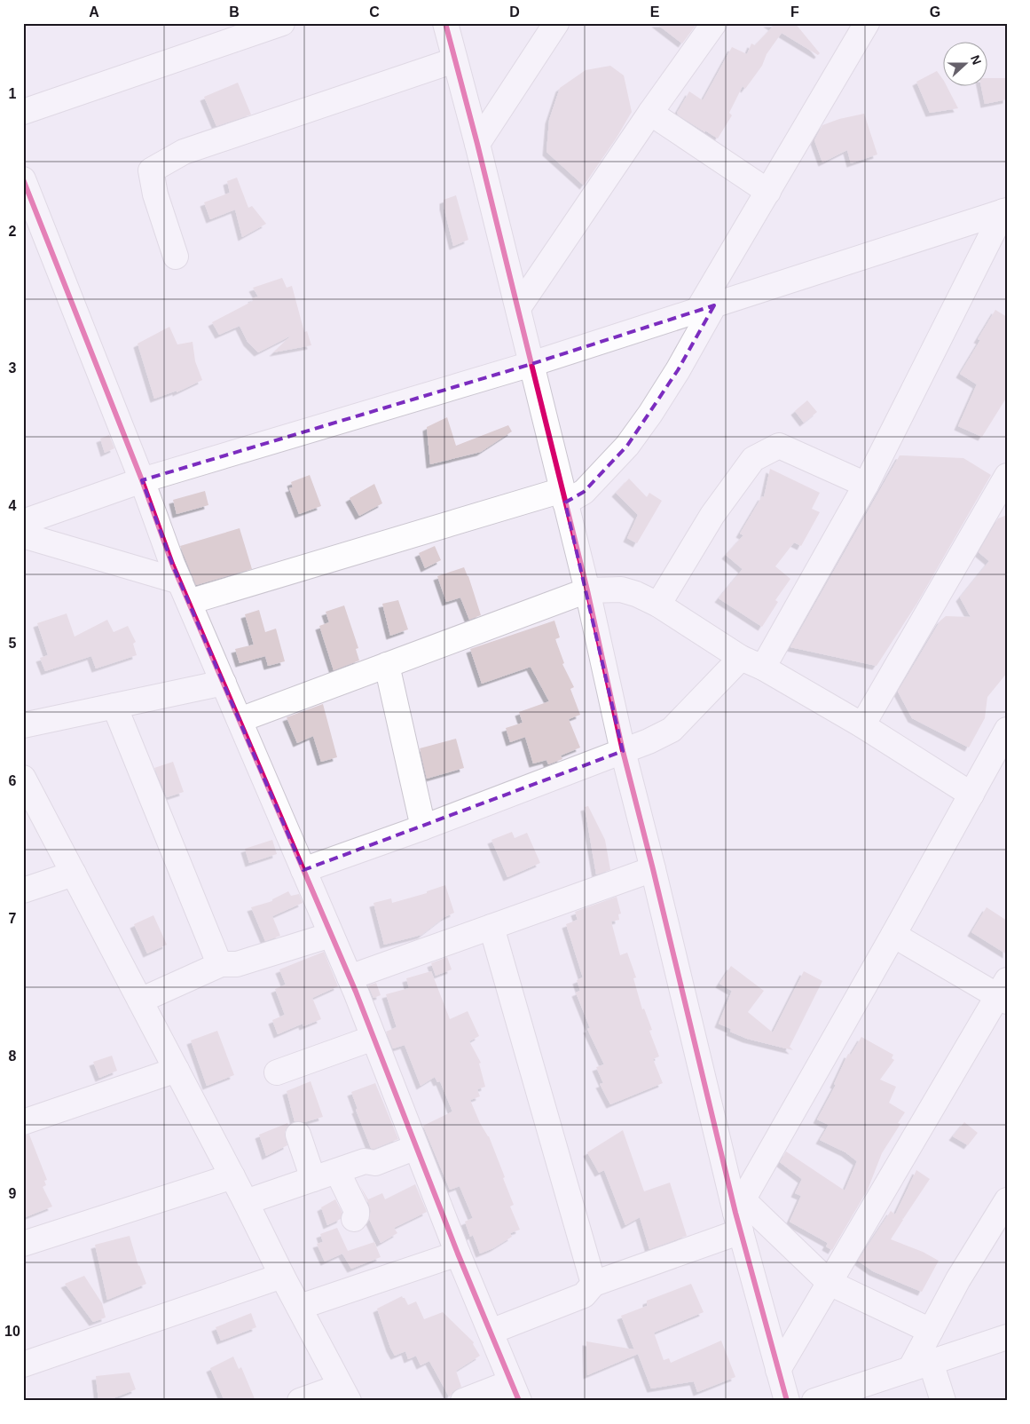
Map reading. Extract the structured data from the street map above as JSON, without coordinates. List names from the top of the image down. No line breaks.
{"north":"right","grid":{"columns":["A","B","C","D","E","F","G"],"rows":["1","2","3","4","5","6","7","8","9","10"]}}
